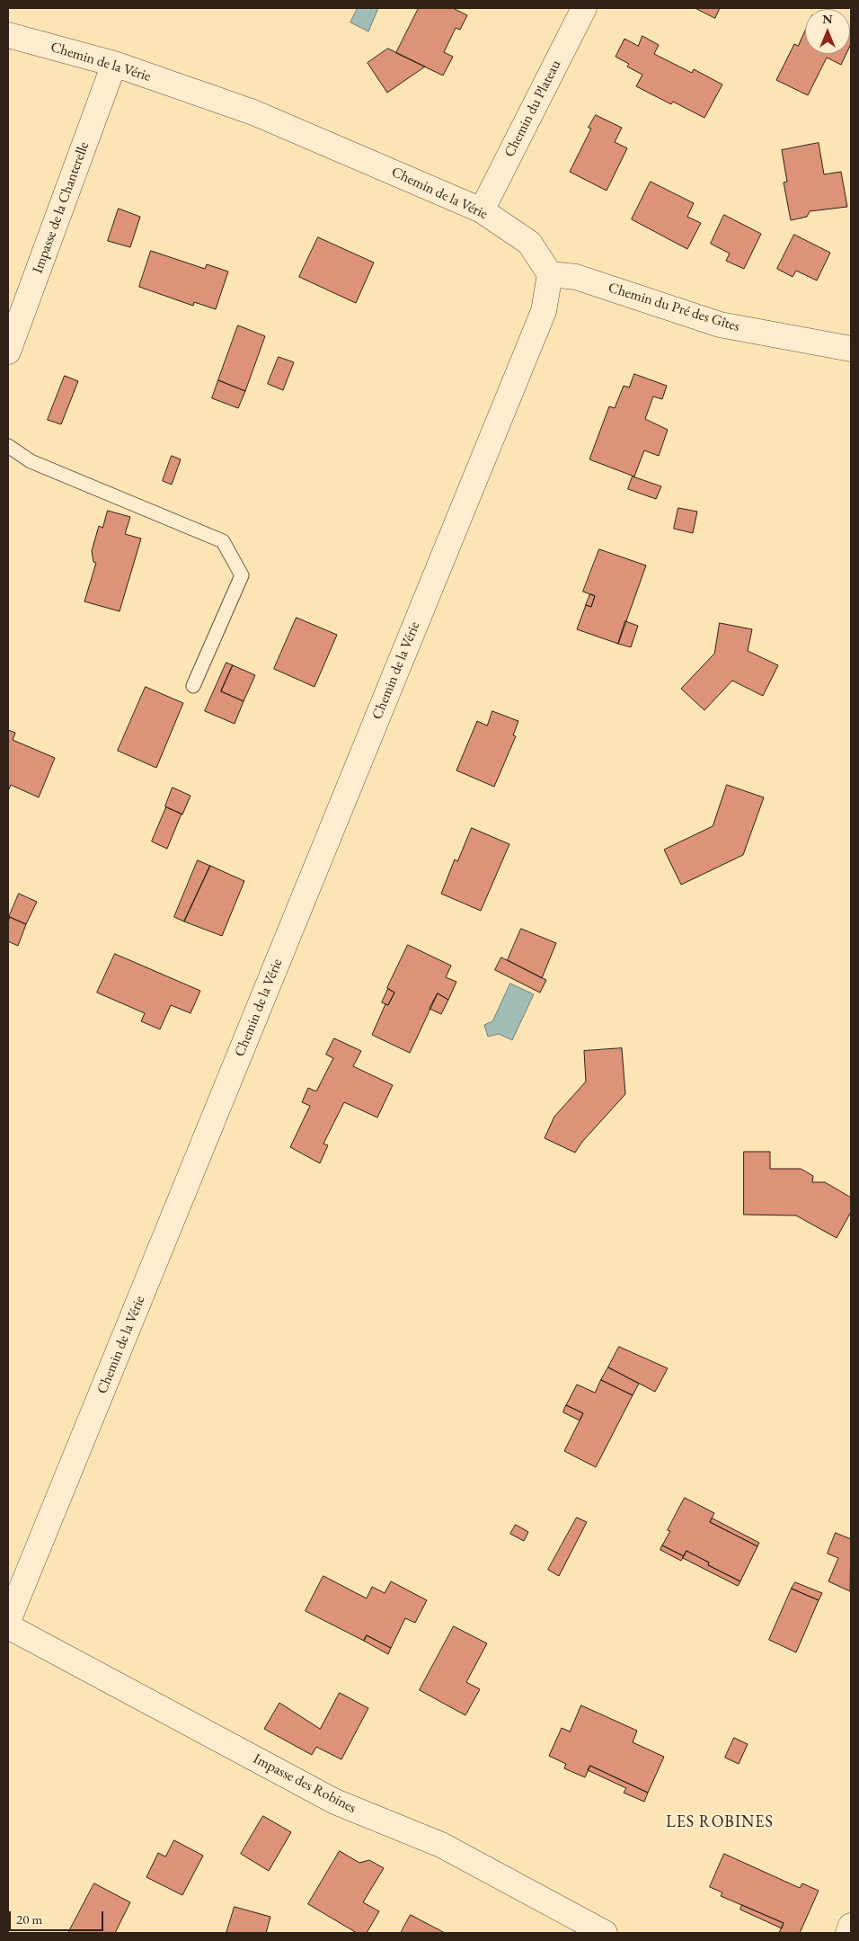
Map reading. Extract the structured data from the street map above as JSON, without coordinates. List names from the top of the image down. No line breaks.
{"streets":{"street":["Chemin de la Vérie","Chemin du Plateau","Impasse de la Chanterelle","Chemin du Pré des Gîtes","Impasse des Robines"]},"crossings":[["Chemin de la Vérie","Chemin du Plateau"],["Chemin de la Vérie","Impasse de la Chanterelle"],["Chemin de la Vérie","Chemin du Pré des Gîtes"]],"districts":["LES ROBINES"],"scale_bar":"20 m","north":"top"}
